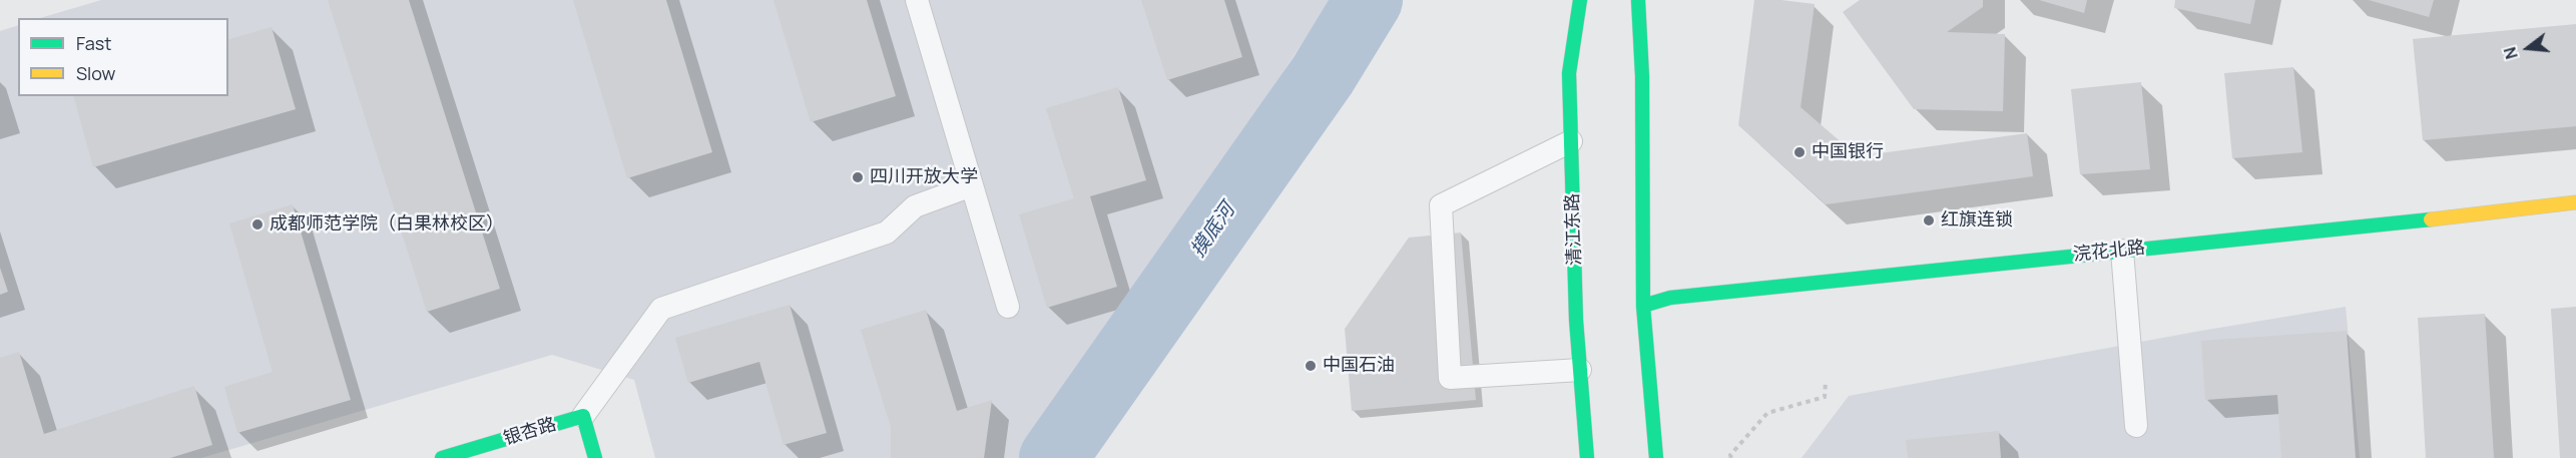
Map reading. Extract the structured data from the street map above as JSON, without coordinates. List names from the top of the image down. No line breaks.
{"streets":{"street":["清江东路","浣花北路","银杏路"]},"water":["摸底河"],"places":["中国银行","四川开放大学","红旗连锁","成都师范学院（白果林校区）","中国石油"],"legend":["Fast","Slow"],"north":"left"}
